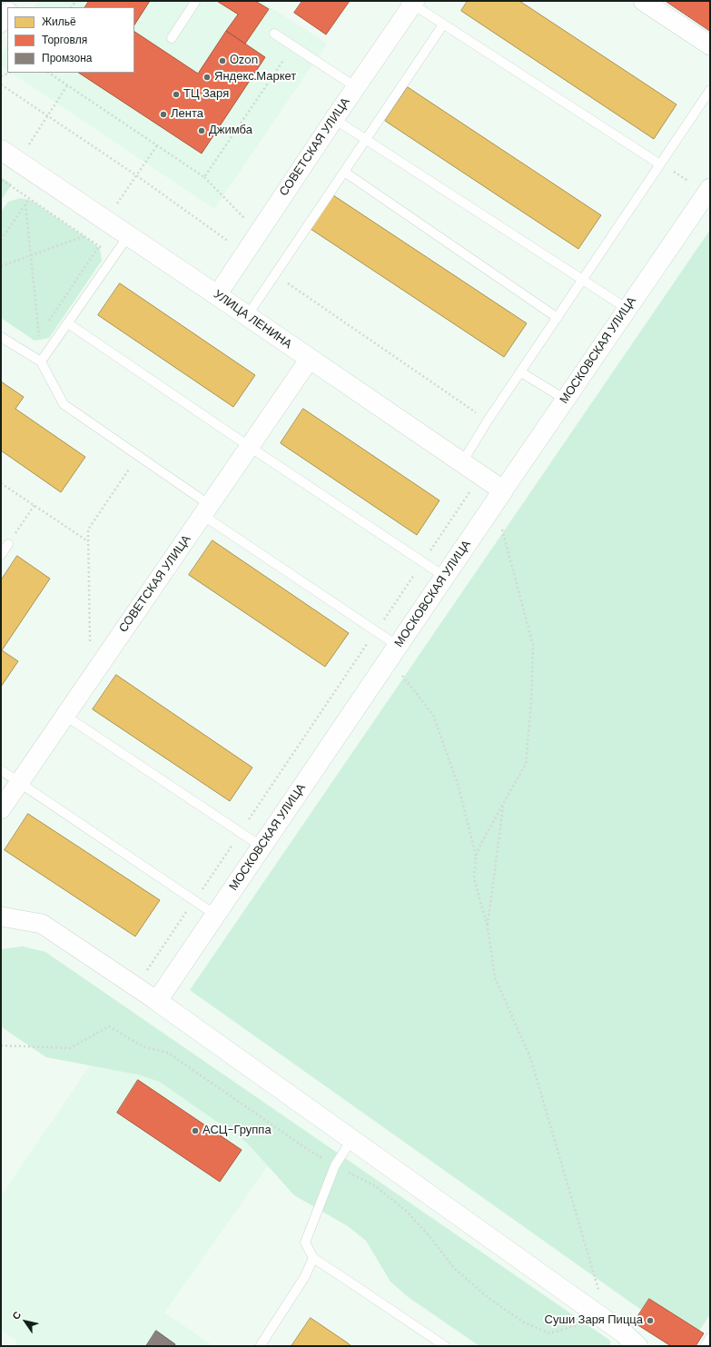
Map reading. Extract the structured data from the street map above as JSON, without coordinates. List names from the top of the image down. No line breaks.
{"streets":{"street":["СОВЕТСКАЯ УЛИЦА","УЛИЦА ЛЕНИНА","МОСКОВСКАЯ УЛИЦА"]},"crossings":[["СОВЕТСКАЯ УЛИЦА","УЛИЦА ЛЕНИНА"],["УЛИЦА ЛЕНИНА","МОСКОВСКАЯ УЛИЦА"]],"places":["Ozon","Яндекс.Маркет","ТЦ Заря","Лента","Джимба","АСЦ-Группа","Суши Заря Пицца"],"legend":["Жильё","Торговля","Промзона"],"north":"top left"}
